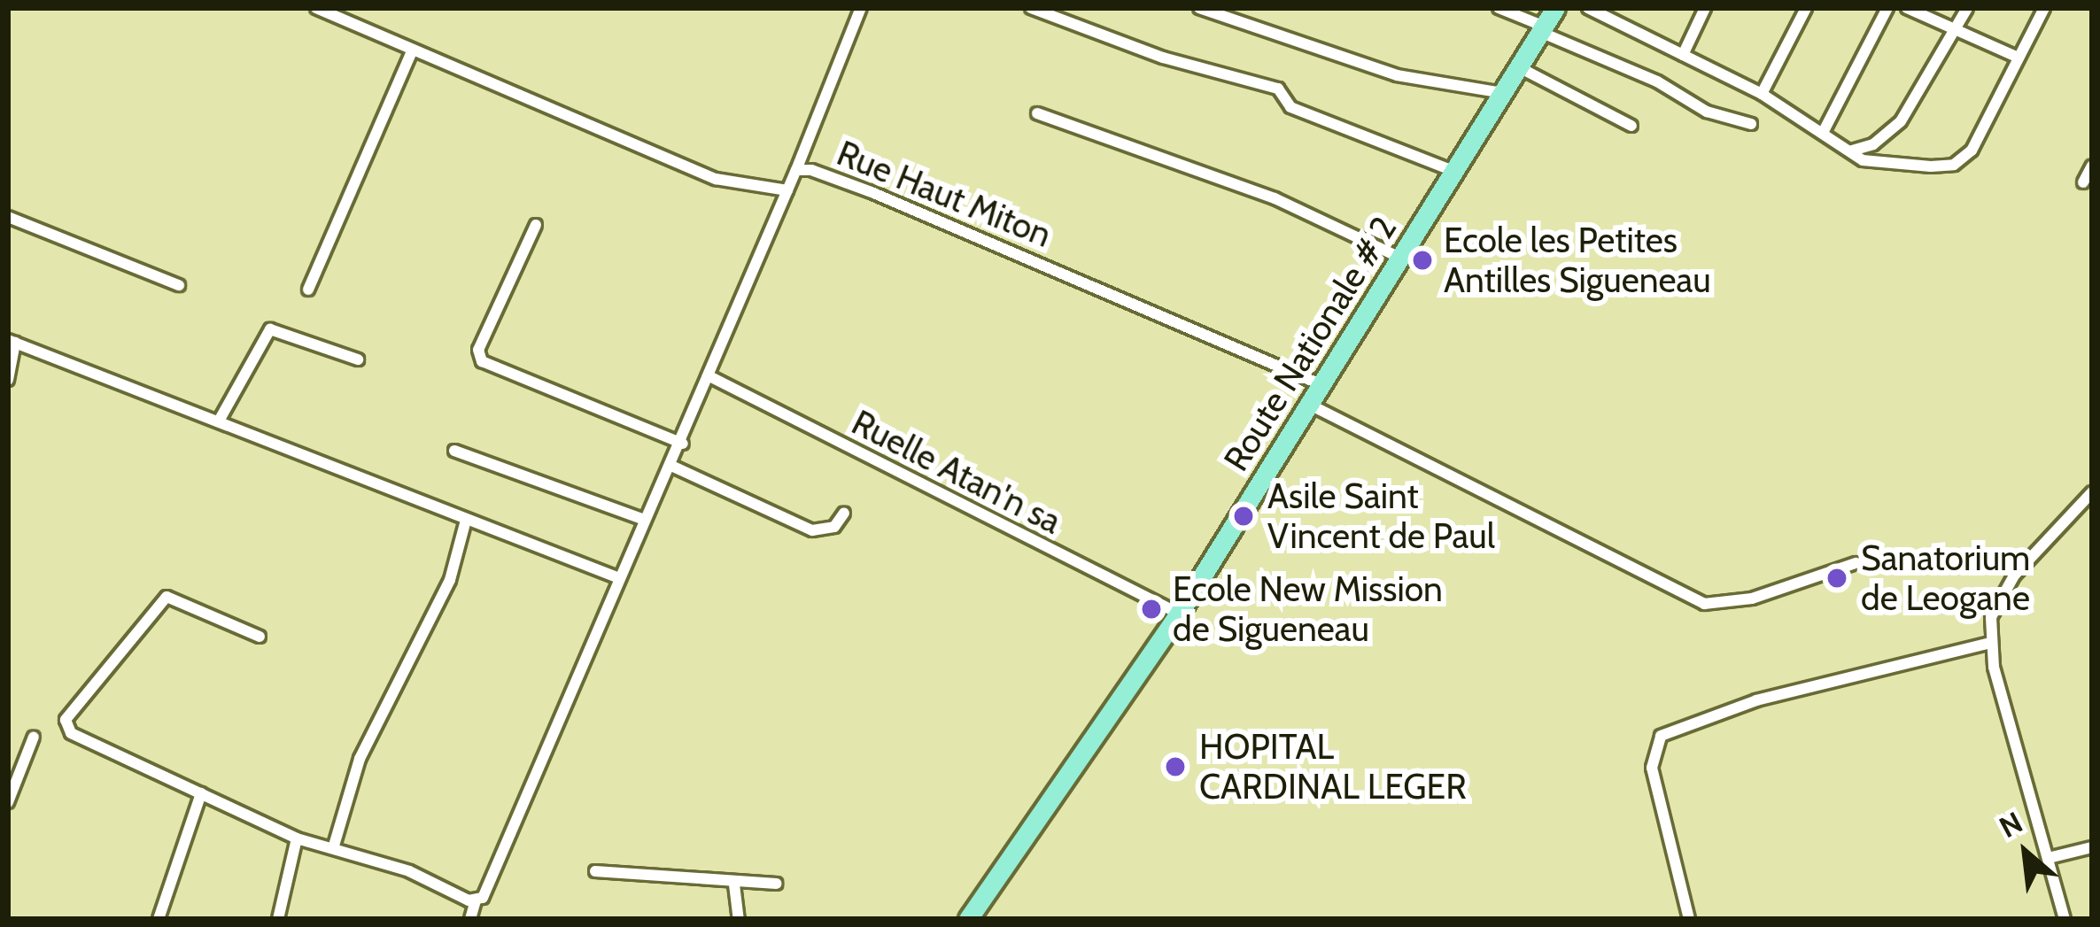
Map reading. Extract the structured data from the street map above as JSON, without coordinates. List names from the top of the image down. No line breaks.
{"streets":{"main road":["Route Nationale # 2"],"street":["Rue Haut Miton","Ruelle Atan'n sa"]},"crossings":[["Rue Haut Miton","Route Nationale # 2"],["Route Nationale # 2","Ruelle Atan'n sa"]],"places":["Ecole les Petites Antilles Sigueneau","Asile Saint Vincent de Paul","Sanatorium de Leogane","Ecole New Mission de Sigueneau","HOPITAL CARDINAL LEGER"],"north":"top left"}
